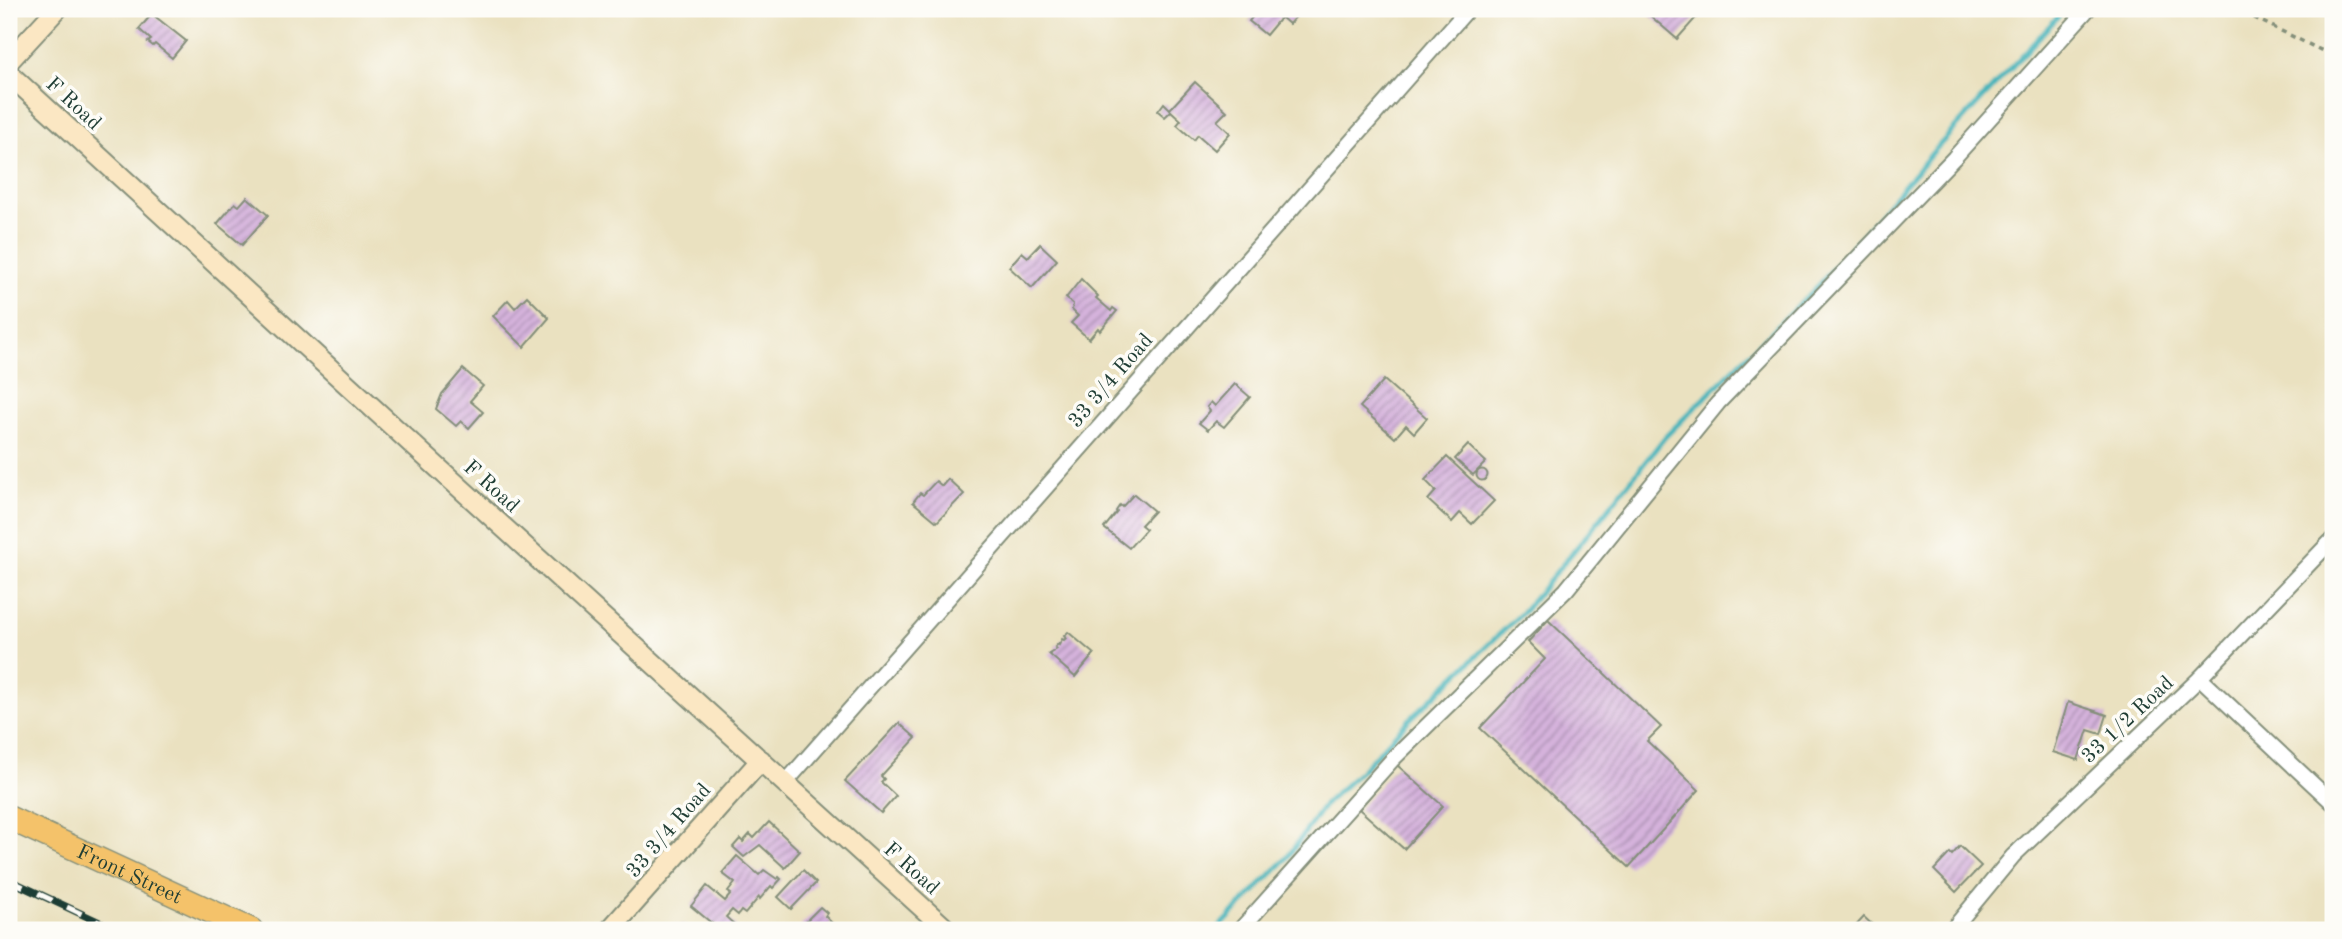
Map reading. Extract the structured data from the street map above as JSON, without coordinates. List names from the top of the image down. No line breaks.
{"streets":{"main road":["Front Street"],"street":["F Road","33 3/4 Road","33 1/2 Road"]},"crossings":[["F Road","33 3/4 Road"]]}
